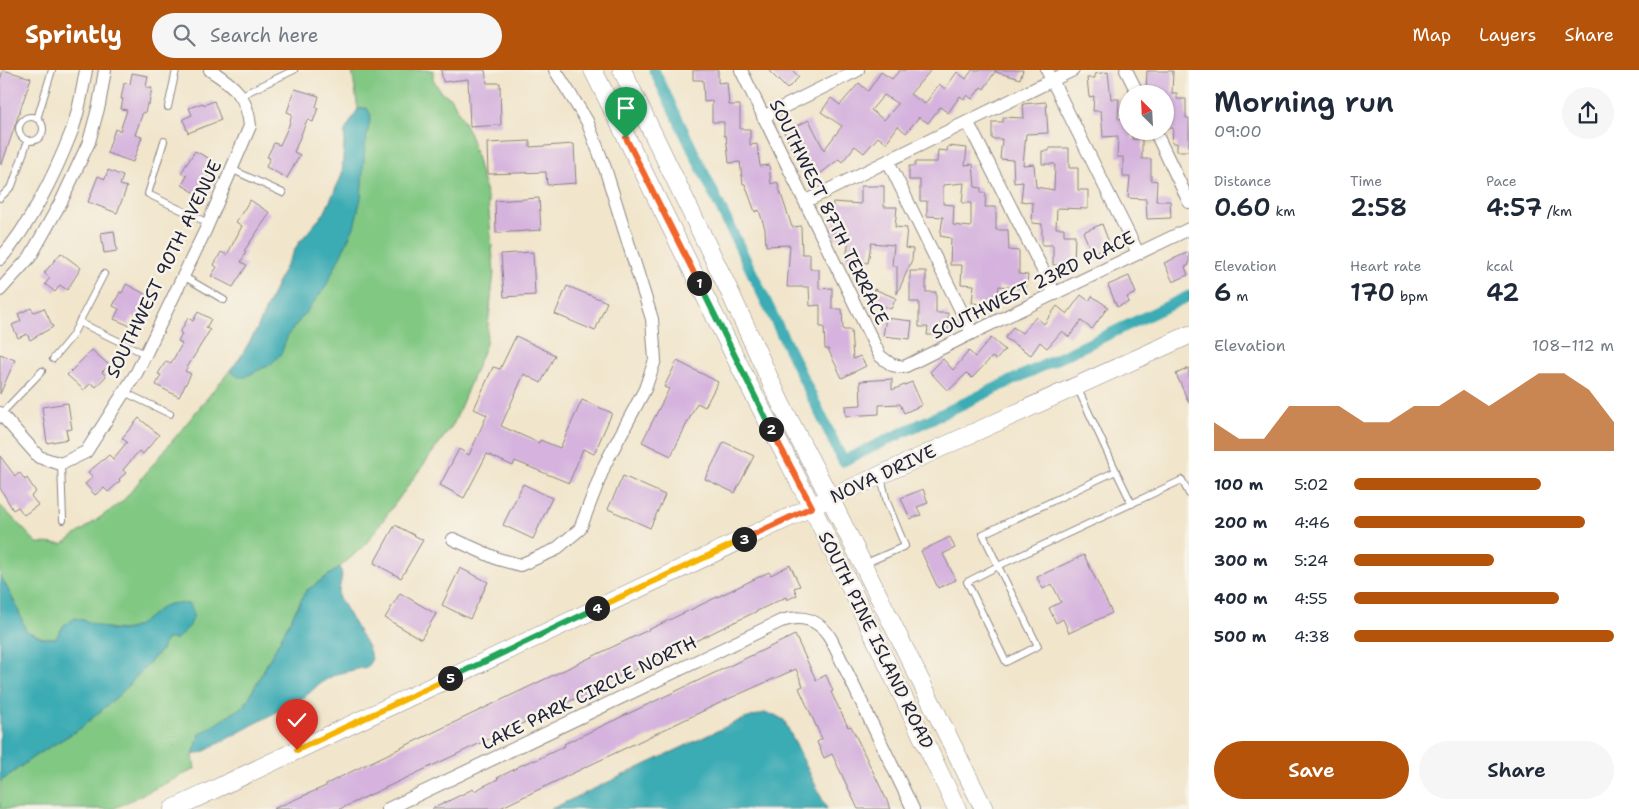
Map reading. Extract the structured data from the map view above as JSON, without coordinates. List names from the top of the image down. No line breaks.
{"streets":{"main road":["NOVA DRIVE","SOUTH PINE ISLAND ROAD"],"street":["SOUTHWEST 87TH TERRACE","SOUTHWEST 90TH AVENUE","SOUTHWEST 23RD PLACE","LAKE PARK CIRCLE NORTH"]},"crossings":[["SOUTHWEST 87TH TERRACE","SOUTHWEST 23RD PLACE"],["NOVA DRIVE","SOUTH PINE ISLAND ROAD"]],"north":"top left","page":{"header":"Sprintly","search":"Search here","nav":["Map","Layers","Share"],"heading":["Morning run","09:00"],"stats":[["Distance","0.60 km"],["Time","2:58"],["Pace","4:57 /km"],["Elevation","6 m"],["Heart rate","170 bpm"],["kcal","42"]],"pins":["1","2","3","4","5"],"chart":["Elevation","108–112 m"],"list":[{"name":"100 m","note":"5:02"},{"name":"200 m","note":"4:46"},{"name":"300 m","note":"5:24"},{"name":"400 m","note":"4:55"},{"name":"500 m","note":"4:38"}],"buttons":["Save","Share"]}}
